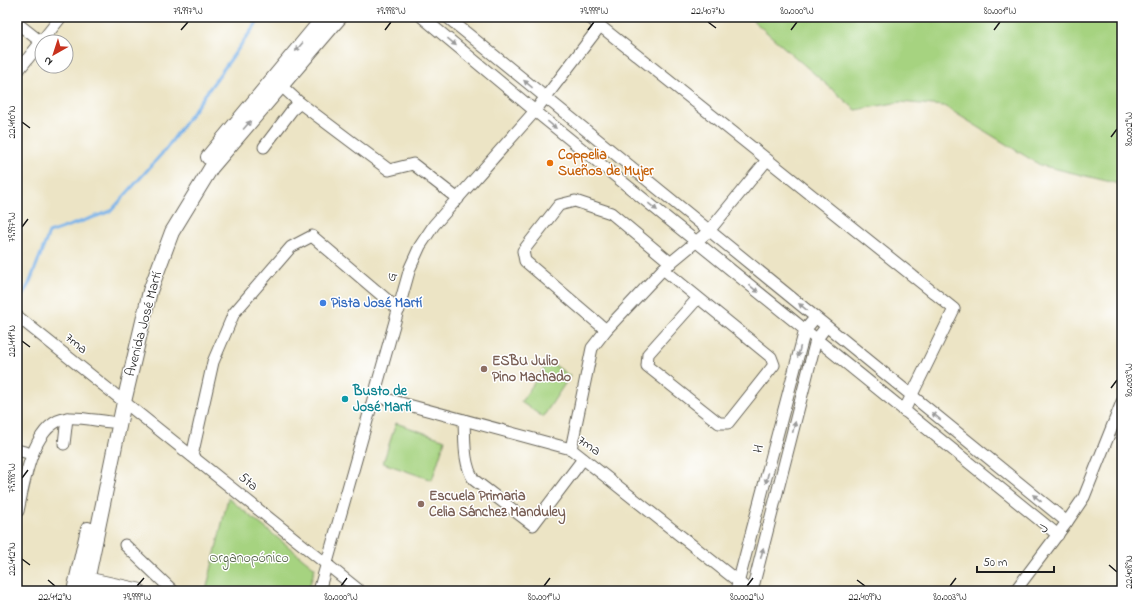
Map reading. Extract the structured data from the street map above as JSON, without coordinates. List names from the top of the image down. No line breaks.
{"streets":{"main road":["Avenida José Martí"],"street":["G","7ma","H","5ta","J"]},"crossings":[["G","7ma"],["G","5ta"],["Avenida José Martí","7ma"],["Avenida José Martí","5ta"],["7ma","H"],["7ma","5ta"]],"parks":["Organopónico"],"places":["Coppelia Sueños de Mujer","Pista José Martí","ESBU Julio Pino Machado","Busto de José Martí","Escuela Primaria Celia Sánchez Manduley"],"scale_bar":"50 m","north":"bottom left","coordinates":["79.997°W","79.998°W","79.999°W","22.407°N","80.000°W","80.001°W","22.410°N","80.002°W","22.411°N","80.003°W","22.412°N","22.408°N","22.409°N"]}
